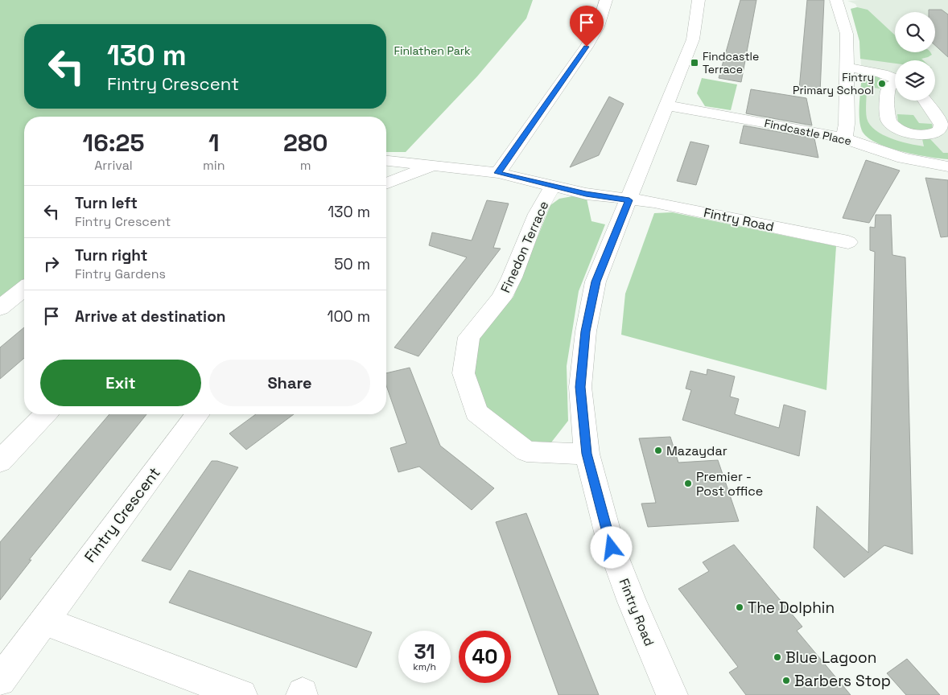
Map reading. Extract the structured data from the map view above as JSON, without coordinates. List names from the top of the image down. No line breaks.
{"streets":{"street":["Findcastle Place","Fintry Road","Finedon Terrace","Fintry Crescent"]},"crossings":[["Findcastle Place","Fintry Road"],["Fintry Road","Finedon Terrace"]],"parks":["Finlathen Park"],"places":{"transit":["Findcastle Terrace"],"other":["Fintry Primary School","Mazaydar","Premier - Post office","The Dolphin","Blue Lagoon","Barbers Stop"]},"page":{"turn":["130 m","Fintry Crescent"],"eta":["16:25","Arrival","1","min","280","m"],"list":[{"name":"Turn left","note":"Fintry Crescent","value":"130 m"},{"name":"Turn right","note":"Fintry Gardens","value":"50 m"},{"name":"Arrive at destination","value":"100 m"}],"buttons":["Exit","Share"],"speed":"31 km/h","limit":"40"}}
